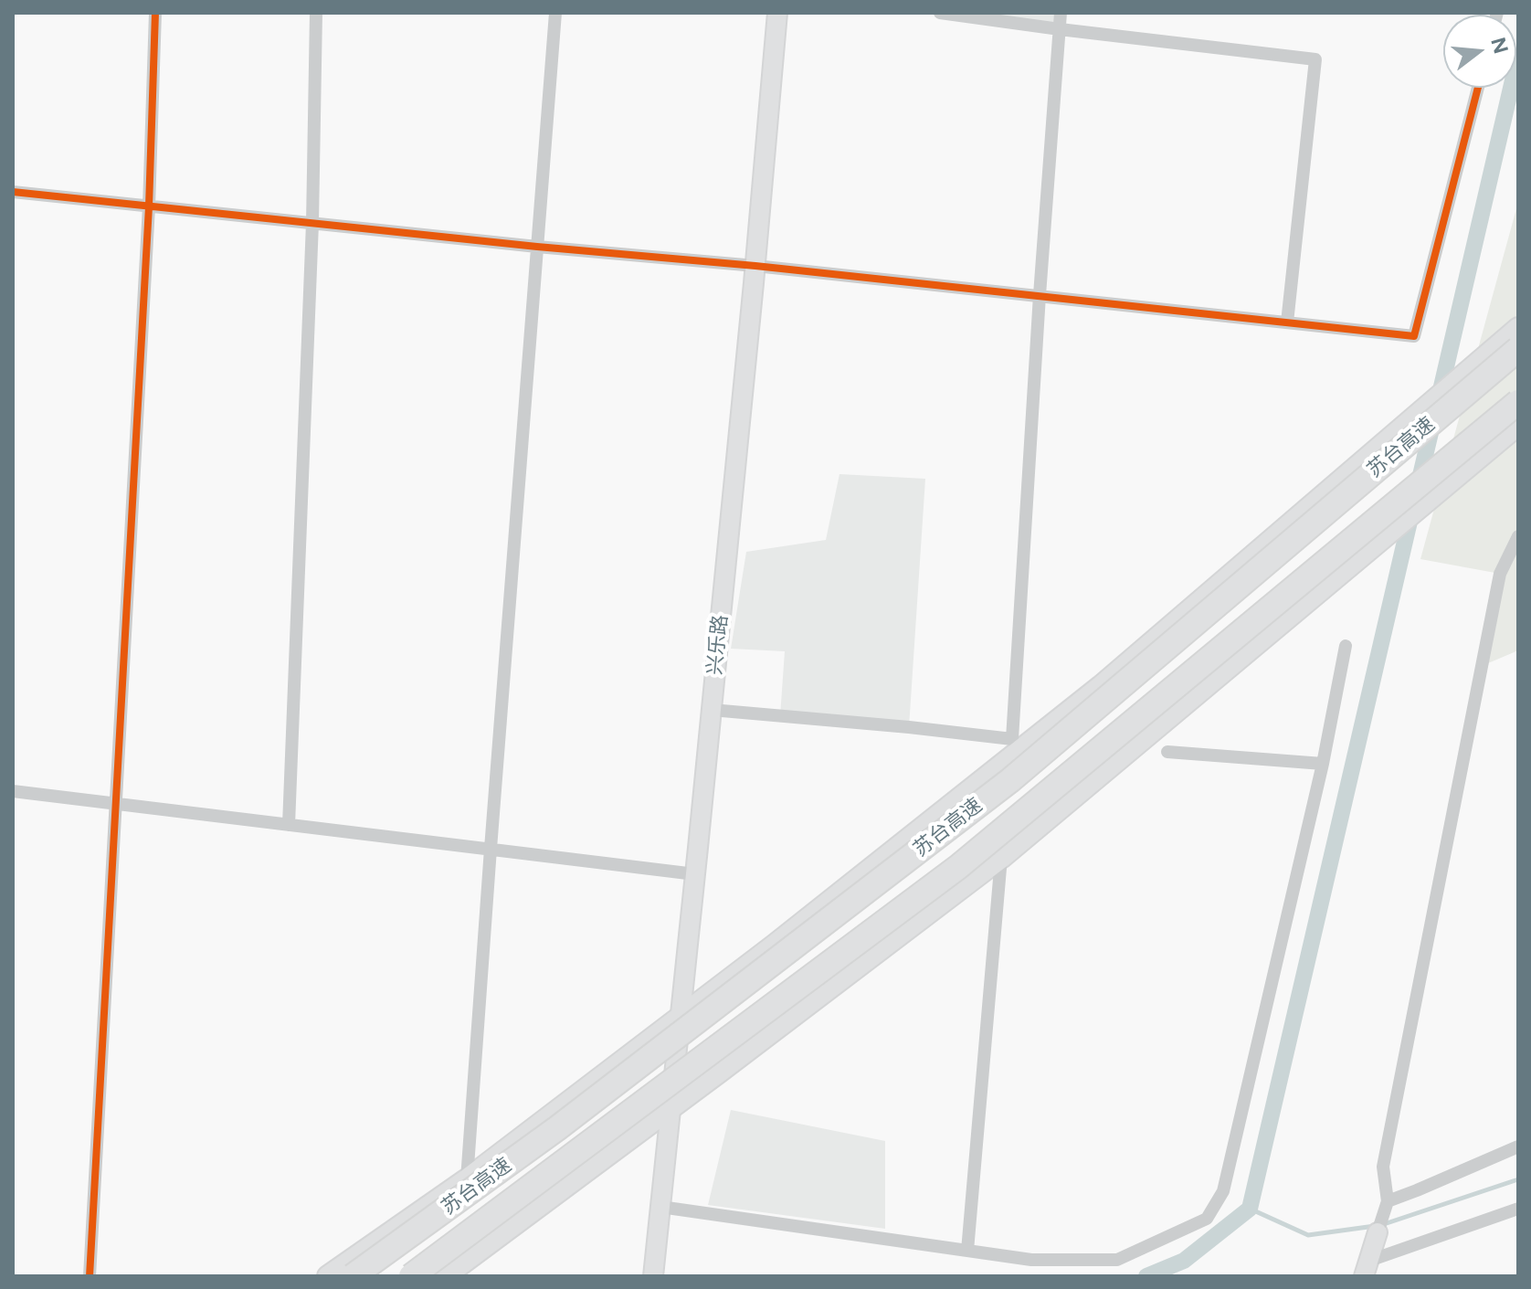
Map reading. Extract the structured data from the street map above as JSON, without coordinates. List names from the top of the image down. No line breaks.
{"streets":{"highway":["苏台高速"],"main road":["兴乐路"]},"north":"right"}
